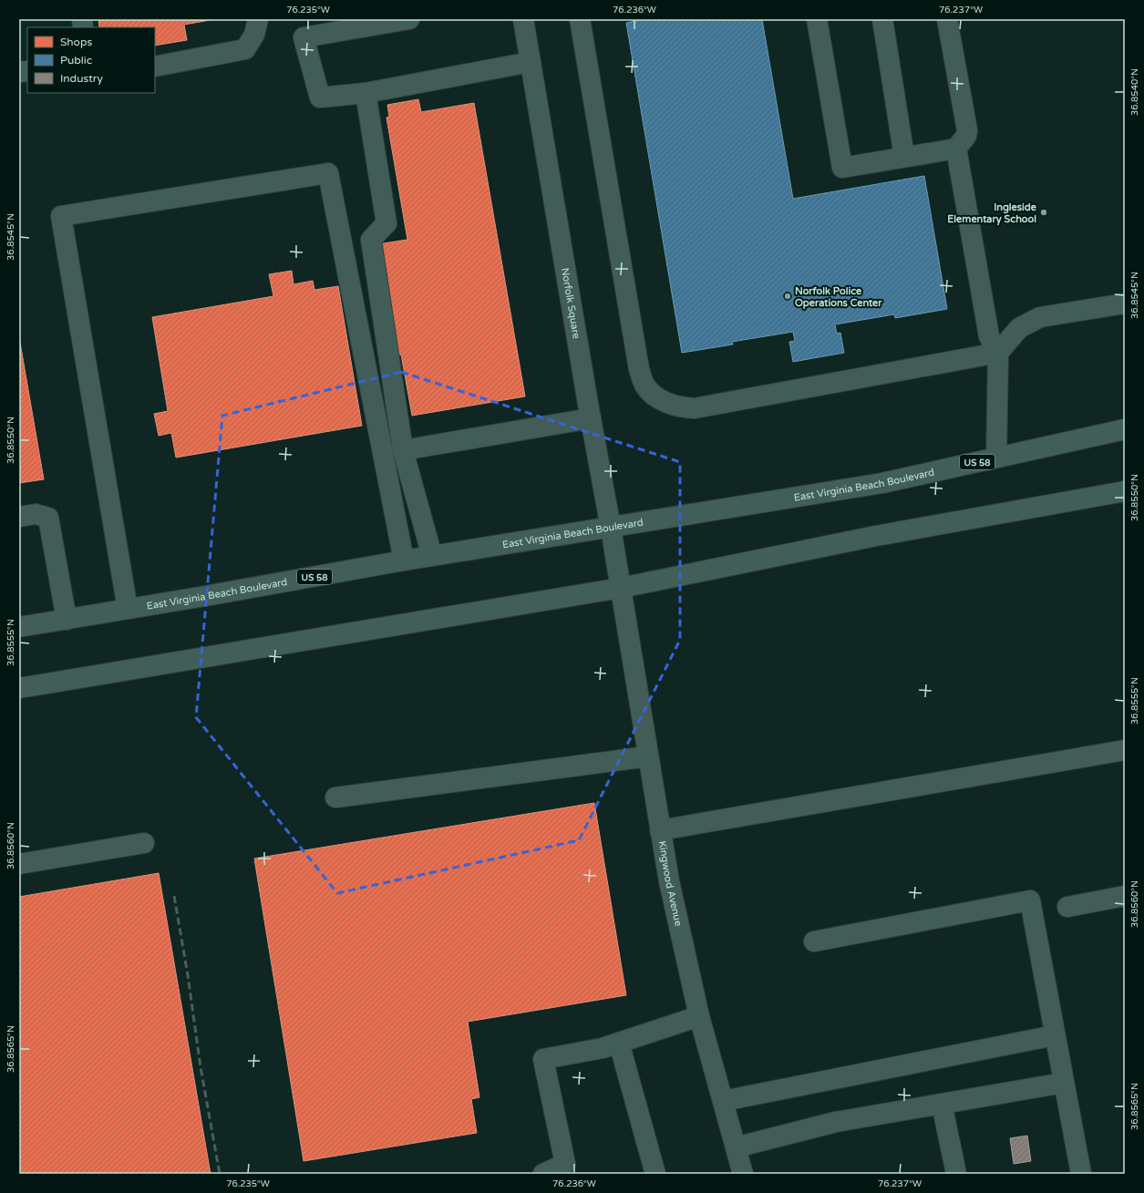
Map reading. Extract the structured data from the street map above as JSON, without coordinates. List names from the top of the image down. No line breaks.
{"streets":{"main road":["US 58","East Virginia Beach Boulevard"],"street":["Norfolk Square","Kingwood Avenue"]},"crossings":[["Norfolk Square","East Virginia Beach Boulevard"],["Norfolk Square","Kingwood Avenue"]],"places":["Ingleside Elementary School","Norfolk Police Operations Center"],"legend":["Shops","Public","Industry"],"coordinates":["76.235°W","76.236°W","76.237°W","36.8540°N","36.8545°N","36.8550°N","36.8555°N","36.8560°N","36.8565°N"]}
